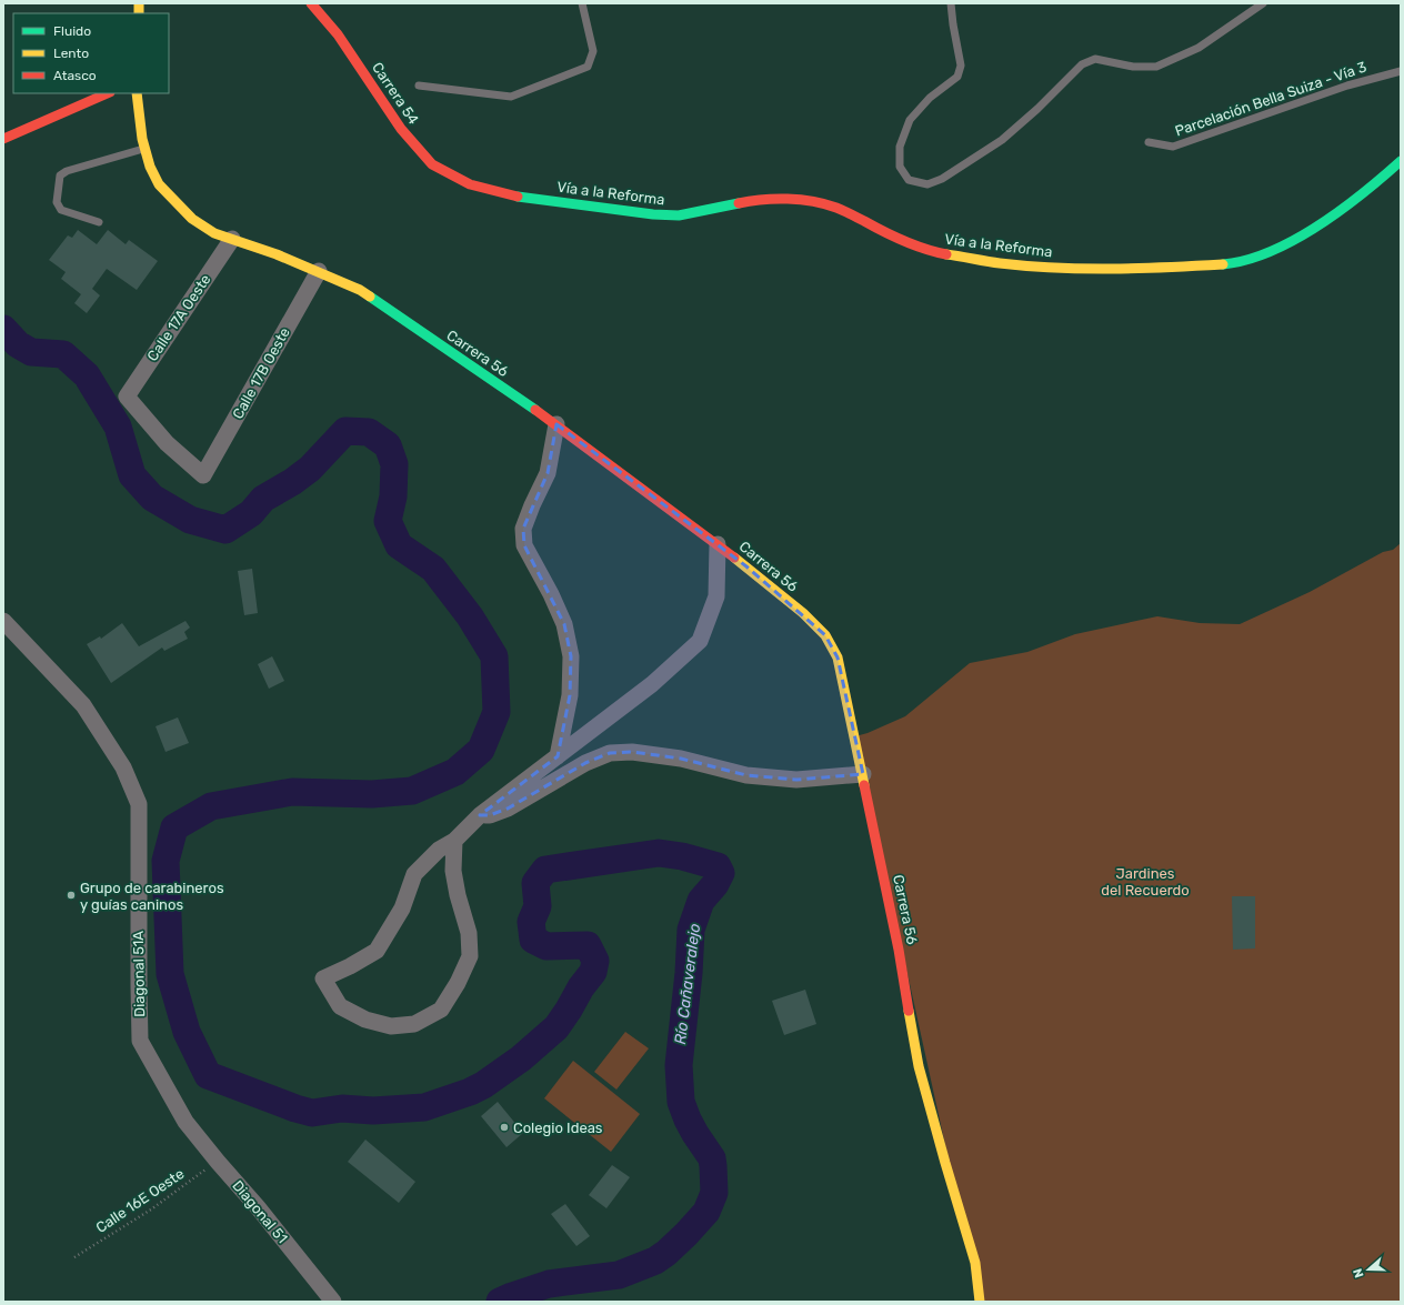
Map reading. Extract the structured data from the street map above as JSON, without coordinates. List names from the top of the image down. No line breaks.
{"streets":{"street":["Carrera 54","Vía a la Reforma","Calle 17A Oeste","Carrera 56","Calle 17B Oeste","Diagonal 51A","Diagonal 51"],"lane":["Parcelación Bella Suiza - Vía 3"],"path":["Calle 16E Oeste"]},"crossings":[["Carrera 54","Vía a la Reforma"],["Calle 17A Oeste","Carrera 56"],["Calle 17A Oeste","Calle 17B Oeste"],["Carrera 56","Calle 17B Oeste"],["Diagonal 51A","Diagonal 51"],["Calle 16E Oeste","Diagonal 51"]],"water":["Río Cañaveralejo"],"parks":["Jardines del Recuerdo"],"places":["Grupo de carabineros y guías caninos","Colegio Ideas"],"legend":["Fluido","Lento","Atasco"],"north":"left"}
